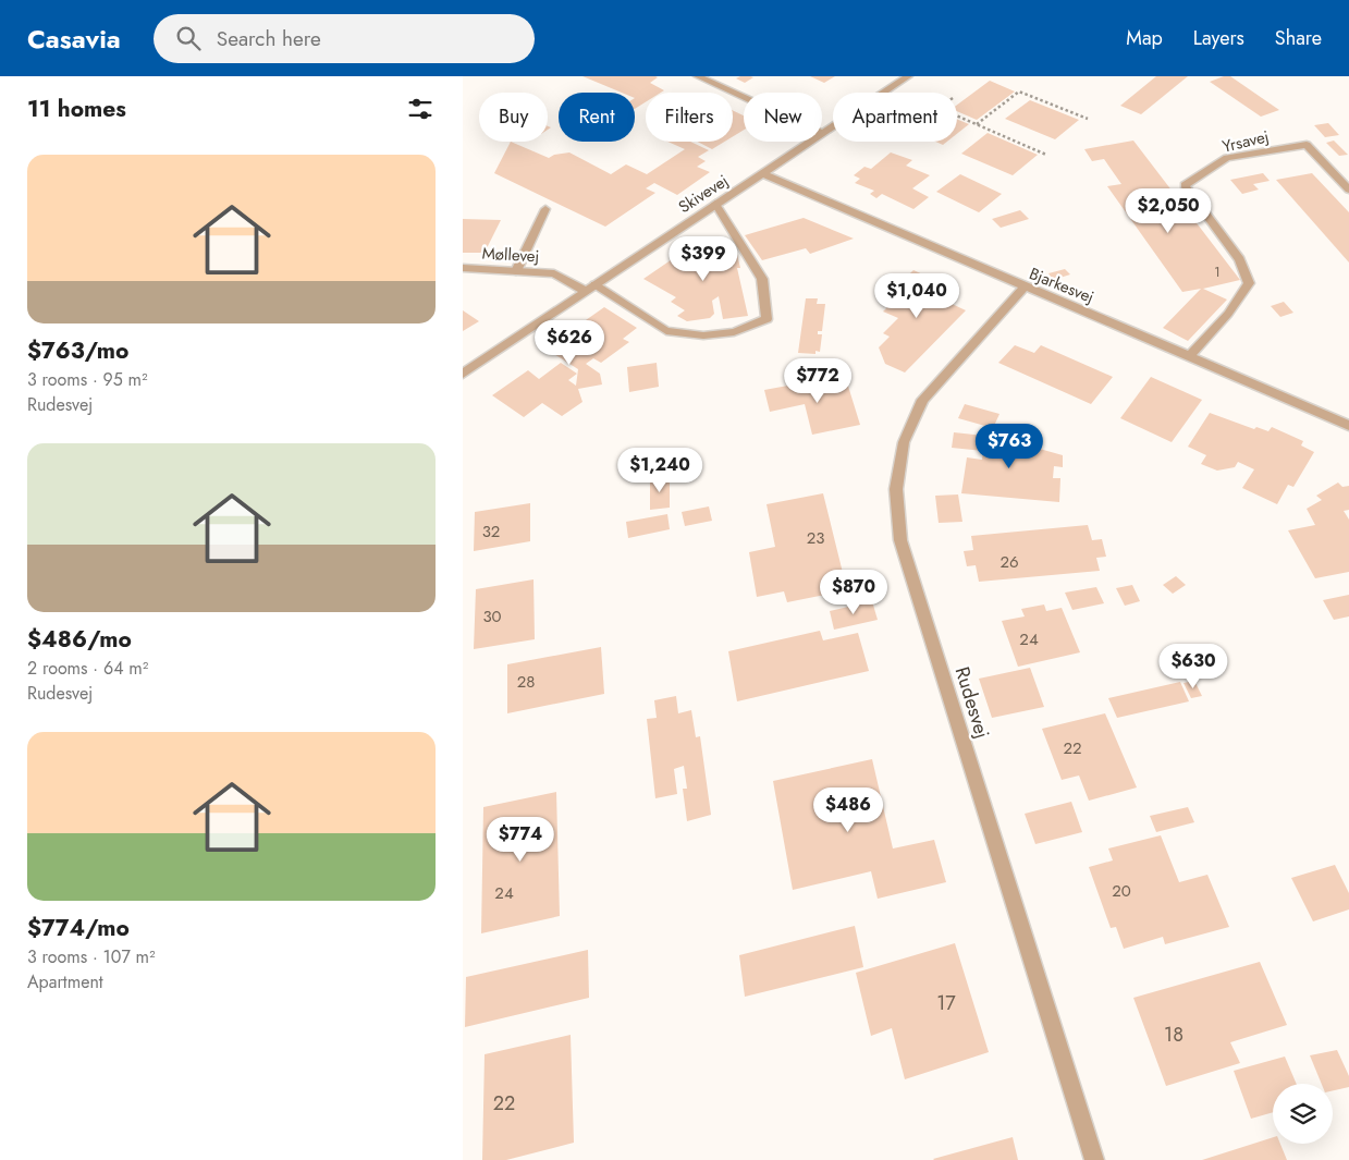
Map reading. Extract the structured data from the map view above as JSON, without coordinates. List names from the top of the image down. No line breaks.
{"streets":{"street":["Yrsavej","Skivevej","Møllevej","Bjarkesvej","Rudesvej"]},"crossings":[["Yrsavej","Bjarkesvej"],["Skivevej","Møllevej"],["Skivevej","Bjarkesvej"],["Bjarkesvej","Rudesvej"]],"house_numbers":["1","32","23","26","30","24","28","22","20","24","17","18","22"],"page":{"header":"Casavia","search":"Search here","nav":["Map","Layers","Share"],"heading":"11 homes","chip":["Buy","Rent","Filters","New","Apartment"],"list":[{"name":"$763/mo","note":"3 rooms · 95 m² · Rudesvej"},{"name":"$486/mo","note":"2 rooms · 64 m² · Rudesvej"},{"name":"$774/mo","note":"3 rooms · 107 m² · Apartment"}],"price":["$2,050","$399","$1,040","$626","$772","$763","$1,240","$870","$630","$486","$774"]}}
